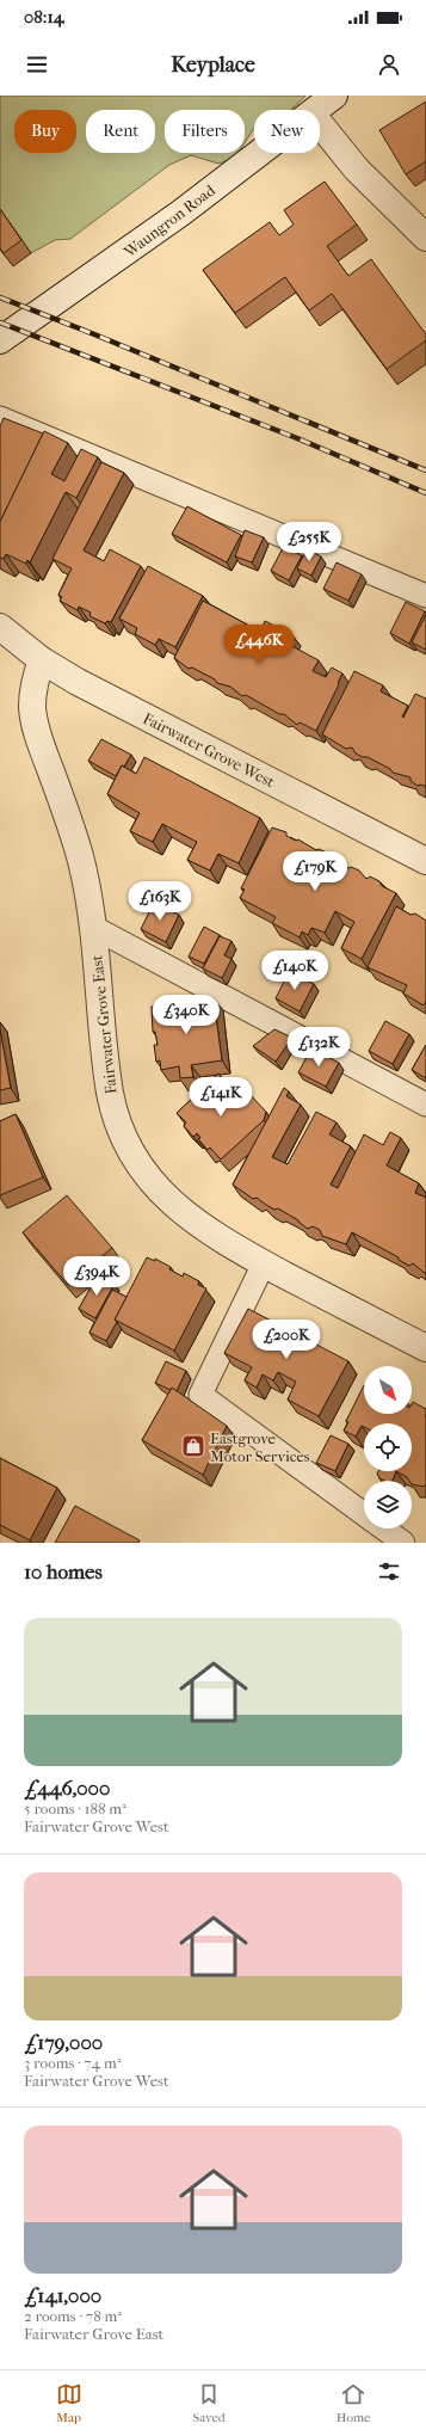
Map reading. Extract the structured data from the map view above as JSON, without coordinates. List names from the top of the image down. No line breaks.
{"streets":{"street":["Waungron Road","Fairwater Grove West","Fairwater Grove East"]},"crossings":[["Fairwater Grove West","Fairwater Grove East"]],"places":{"shop":["Eastgrove Motor Services"]},"north":"bottom right","page":{"status":"08:14","header":"Keyplace","chip":["Buy","Rent","Filters","New"],"price":["£255K","£446K","£179K","£163K","£140K","£340K","£132K","£141K","£394K","£200K"],"heading":"10 homes","list":[{"name":"£446,000","note":"5 rooms · 188 m² · Fairwater Grove West"},{"name":"£179,000","note":"3 rooms · 74 m² · Fairwater Grove West"},{"name":"£141,000","note":"2 rooms · 78 m² · Fairwater Grove East"}],"tabs":["Map","Saved","Home"]}}
